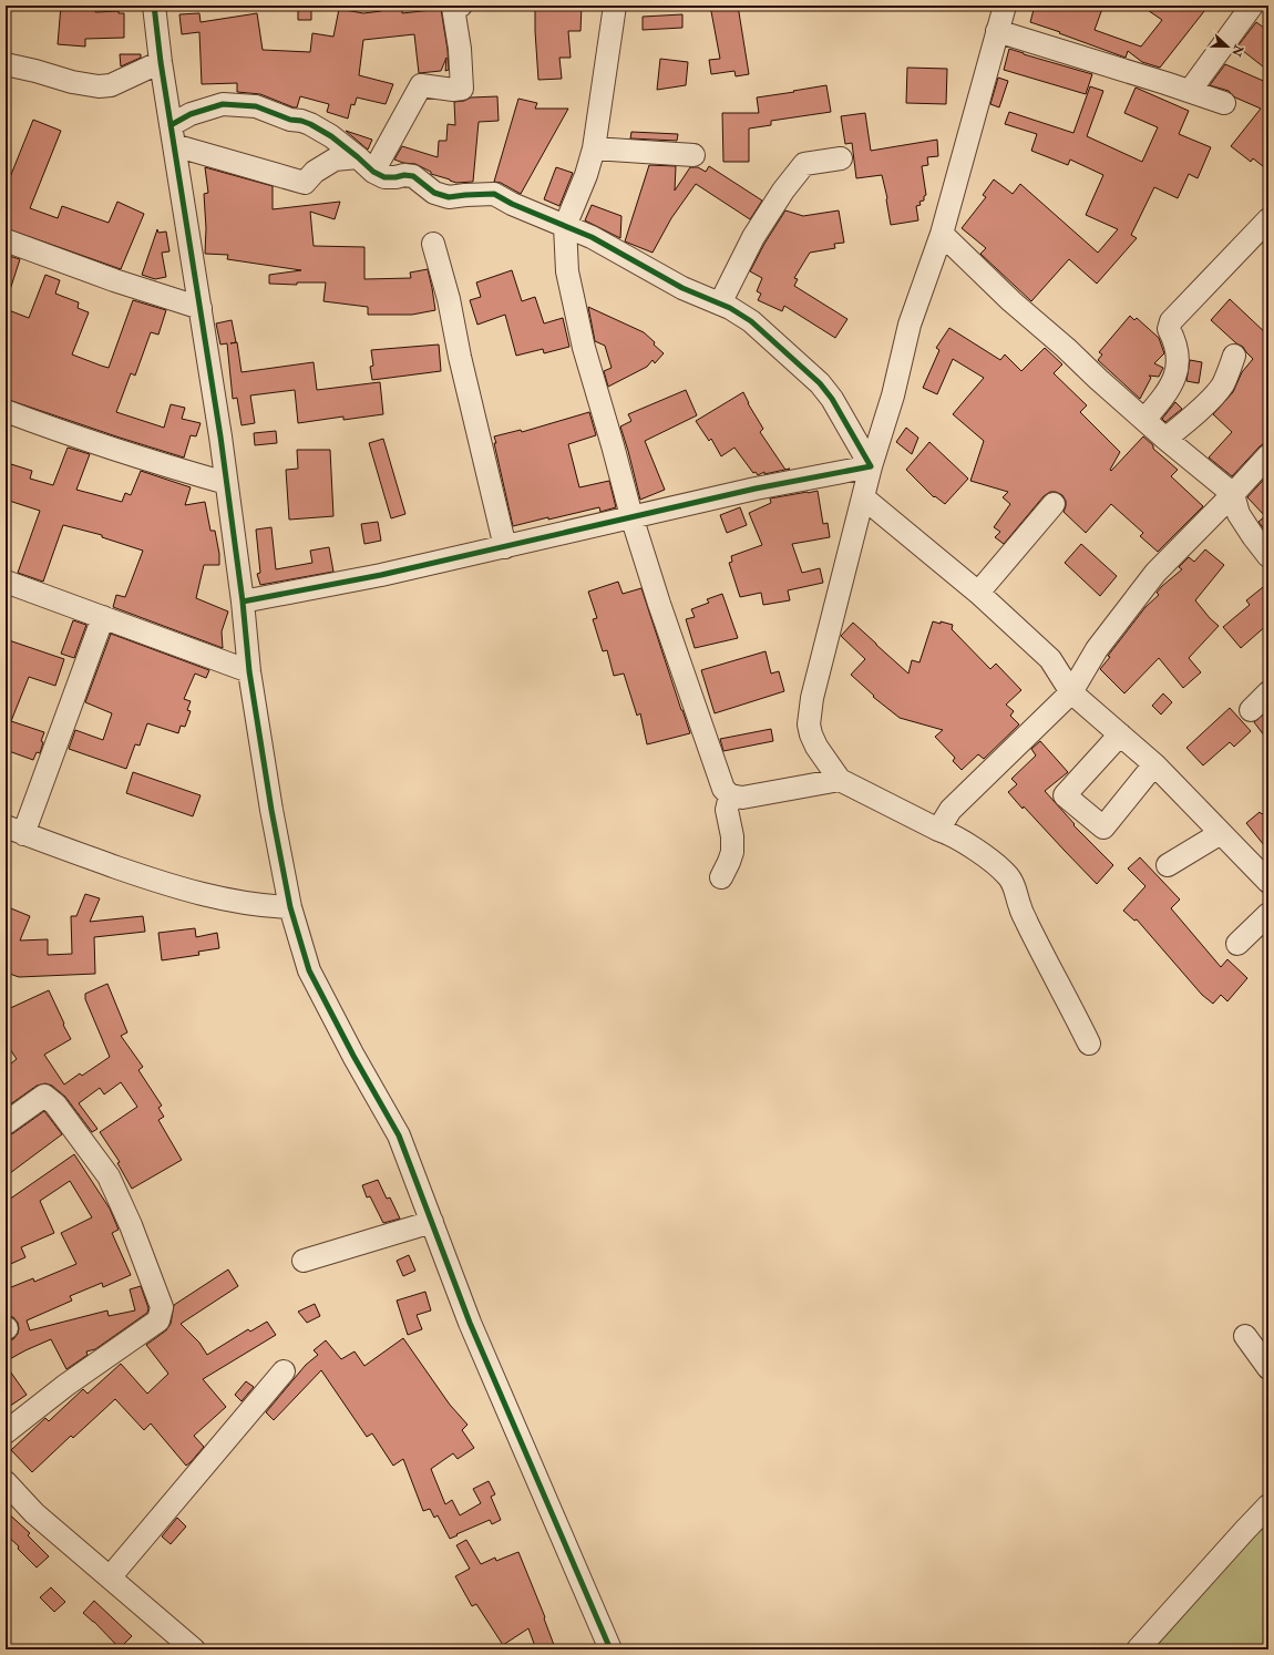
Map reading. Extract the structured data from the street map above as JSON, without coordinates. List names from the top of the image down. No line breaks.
{"north":"right"}
